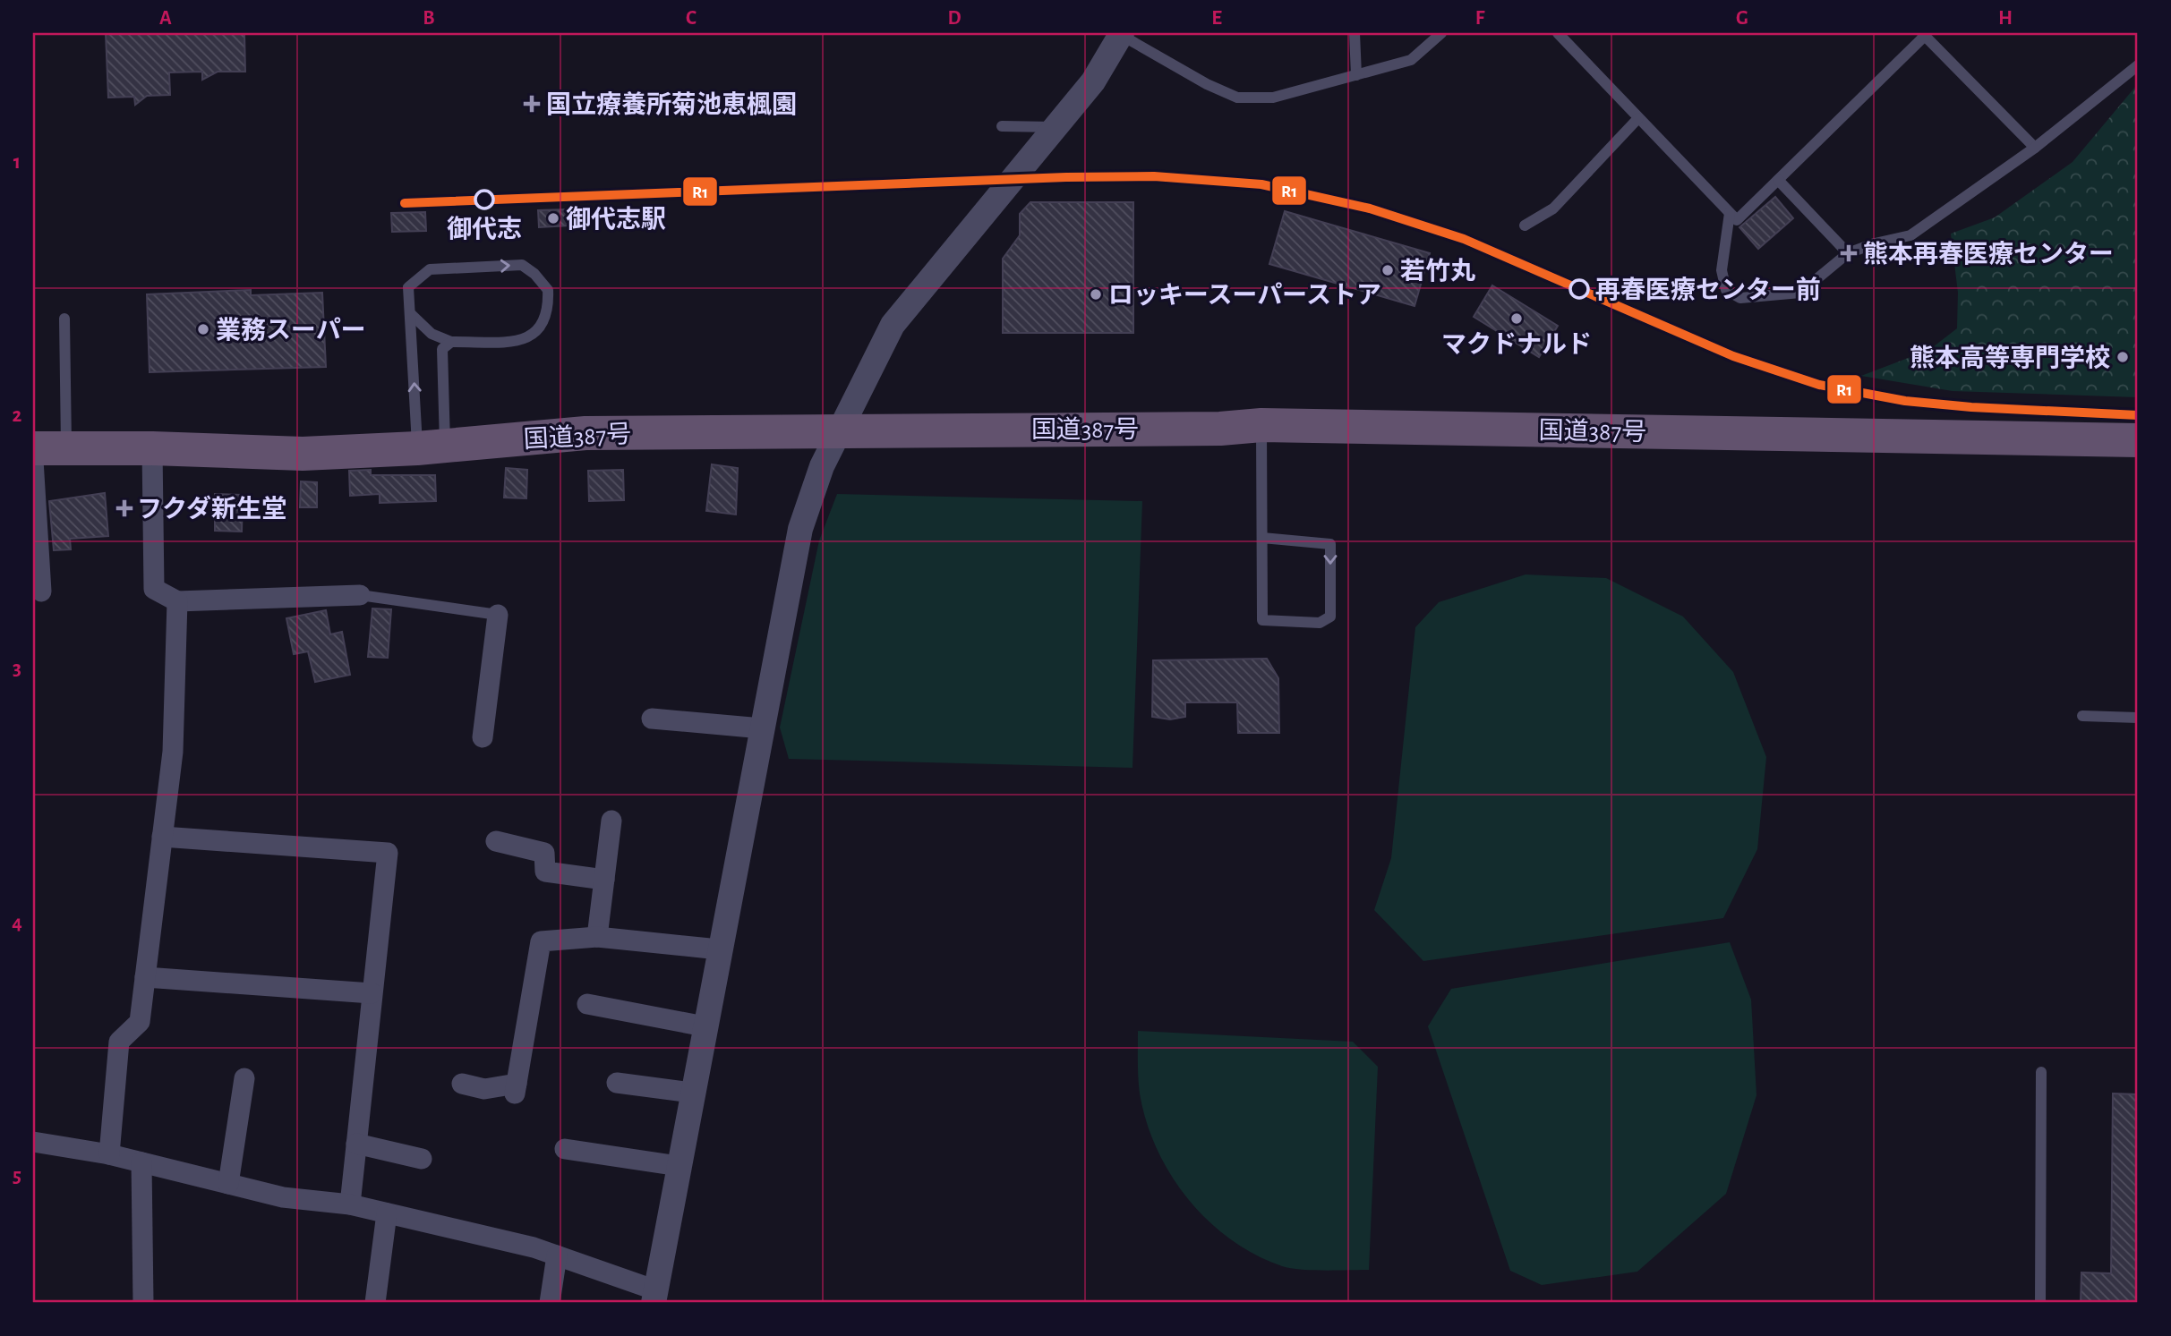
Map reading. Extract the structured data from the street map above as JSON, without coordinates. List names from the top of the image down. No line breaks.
{"streets":{"highway":["国道387号"]},"places":{"health":["国立療養所菊池恵楓園","熊本再春医療センター","フクダ新生堂"],"other":["御代志","御代志駅","若竹丸","再春医療センター前","ロッキースーパーストア","マクドナルド","業務スーパー","熊本高等専門学校"]},"lines":["transit line R1"],"grid":{"columns":["A","B","C","D","E","F","G","H"],"rows":["1","2","3","4","5"]}}
